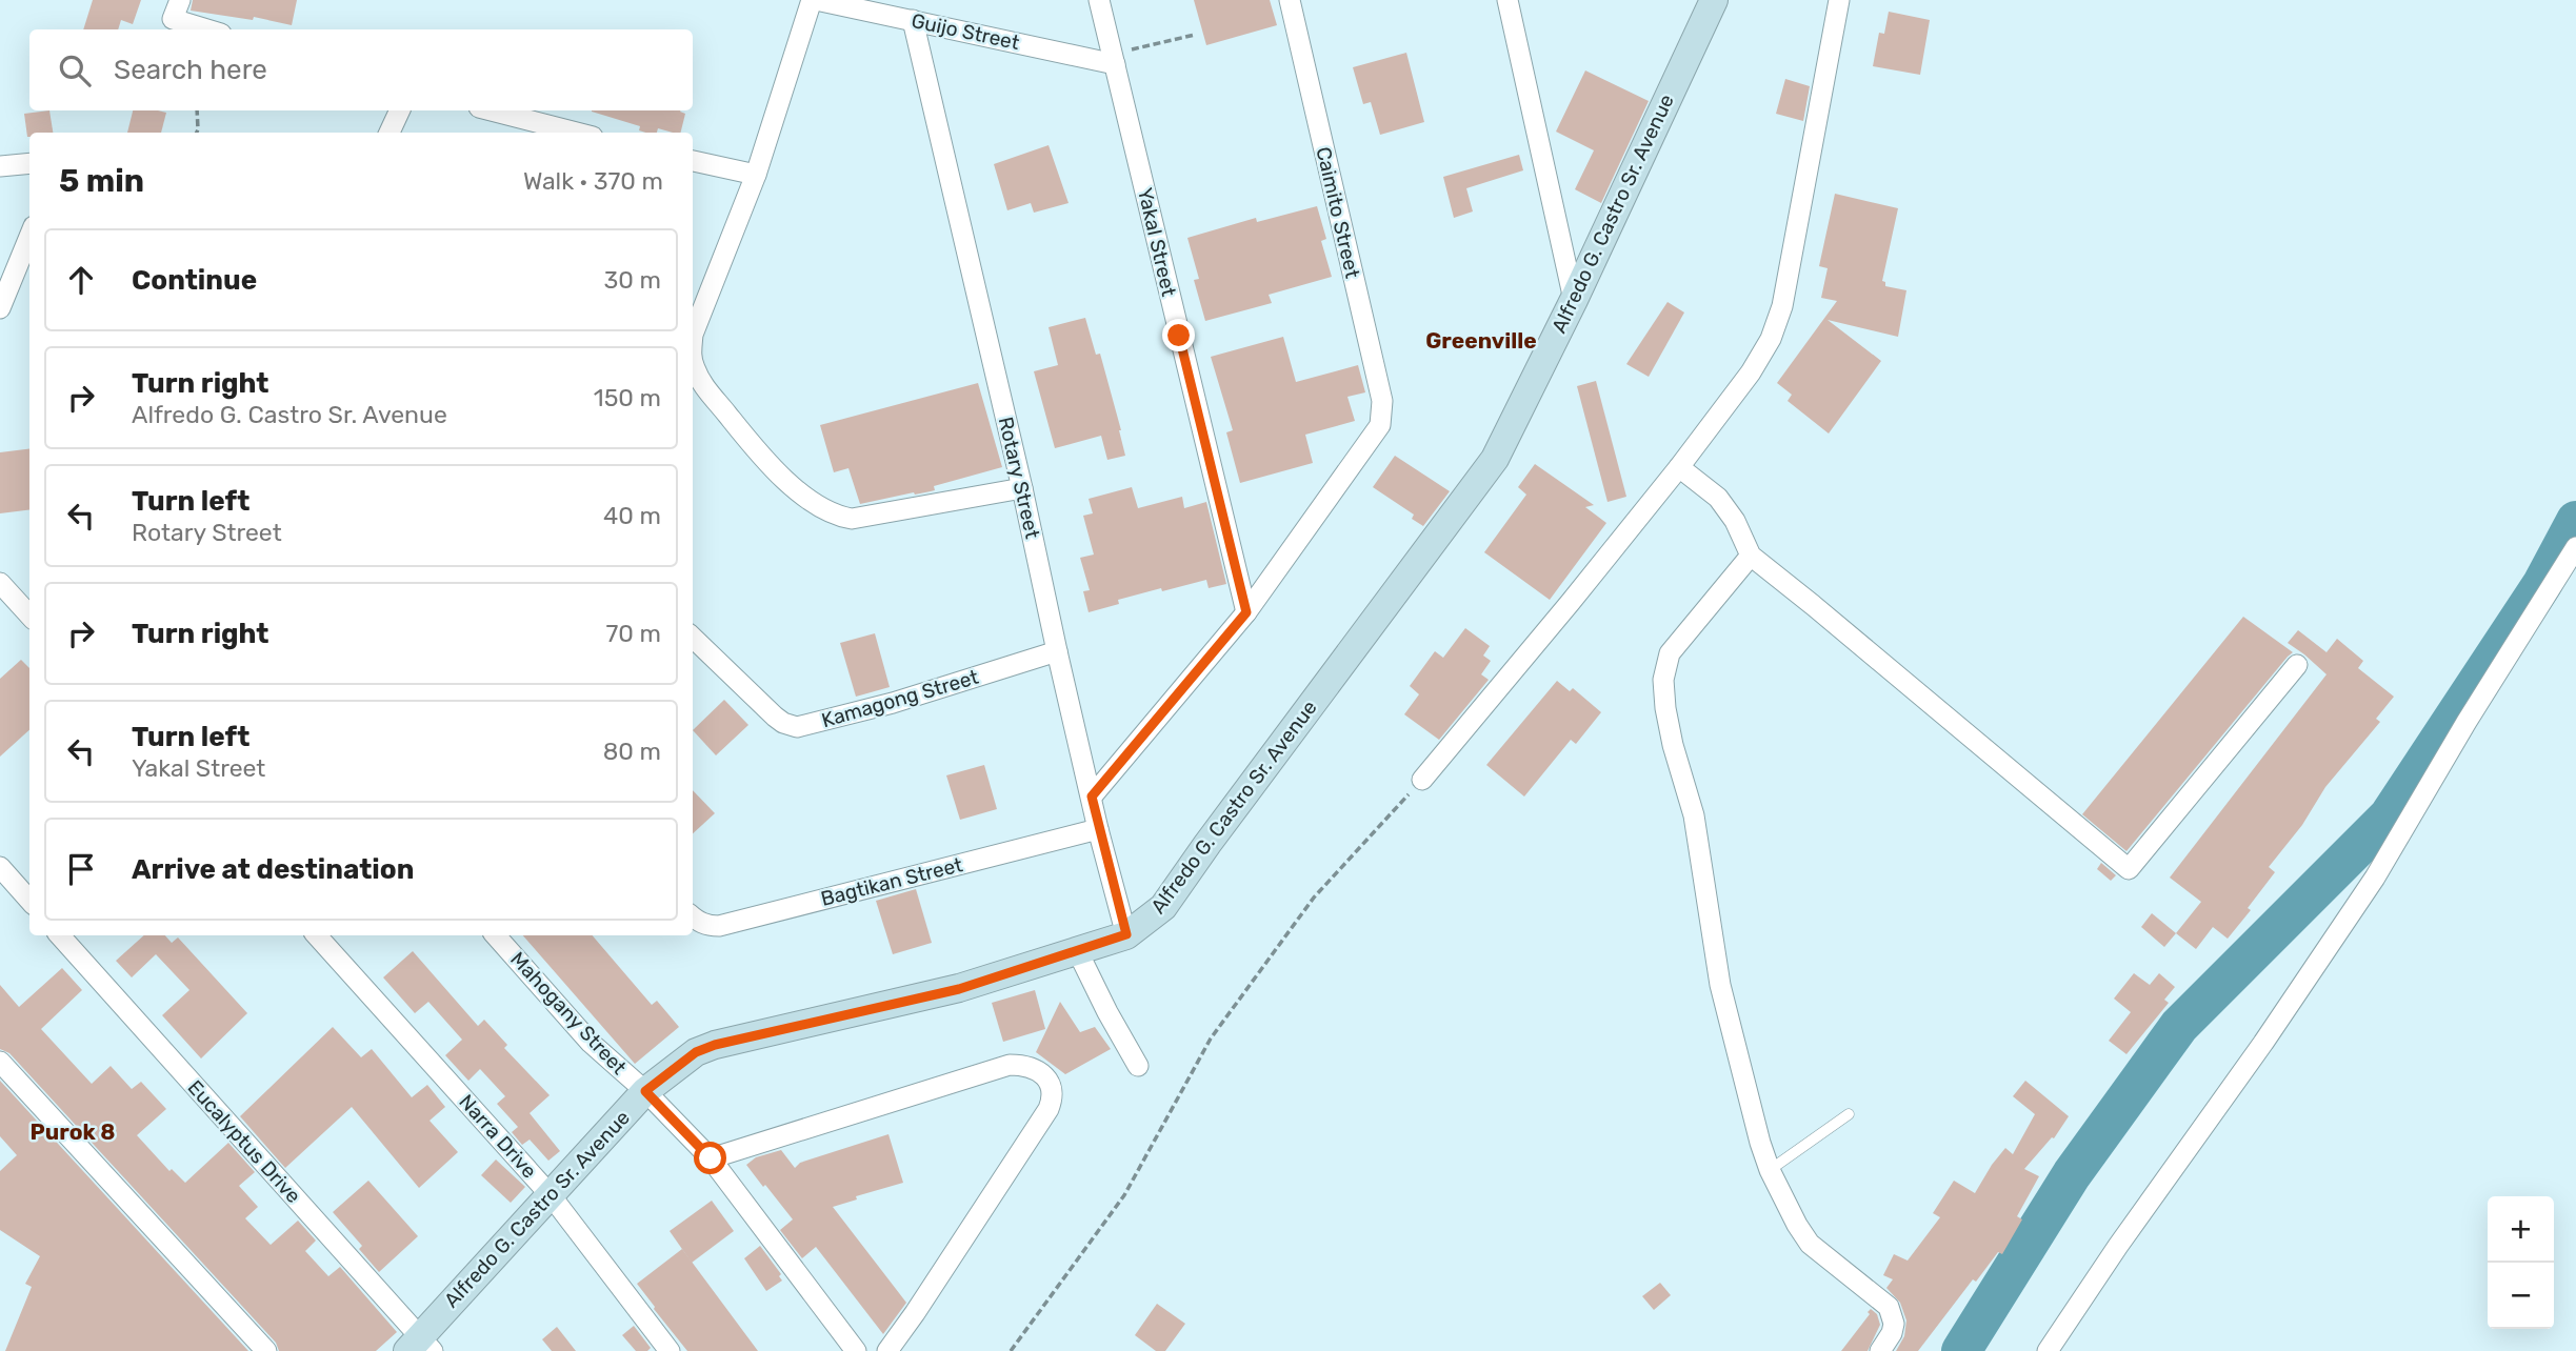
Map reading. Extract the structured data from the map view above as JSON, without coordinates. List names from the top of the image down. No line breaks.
{"streets":{"street":["Guijo Street","Caimito Street","Alfredo G. Castro Sr. Avenue","Yakal Street","Rotary Street","Kamagong Street","Bagtikan Street","Mahogany Street","Narra Drive","Eucalyptus Drive"]},"crossings":[["Guijo Street","Yakal Street"],["Guijo Street","Rotary Street"],["Caimito Street","Yakal Street"],["Alfredo G. Castro Sr. Avenue","Rotary Street"],["Alfredo G. Castro Sr. Avenue","Mahogany Street"],["Alfredo G. Castro Sr. Avenue","Narra Drive"],["Alfredo G. Castro Sr. Avenue","Eucalyptus Drive"],["Rotary Street","Kamagong Street"],["Rotary Street","Bagtikan Street"]],"districts":["Greenville","Purok 8"],"page":{"search":"Search here","heading":["5 min","Walk · 370 m"],"list":[["Continue","30 m"],["Turn right","Alfredo G. Castro Sr. Avenue","150 m"],["Turn left","Rotary Street","40 m"],["Turn right","70 m"],["Turn left","Yakal Street","80 m"],"Arrive at destination"],"map_buttons":["+","−"]}}
